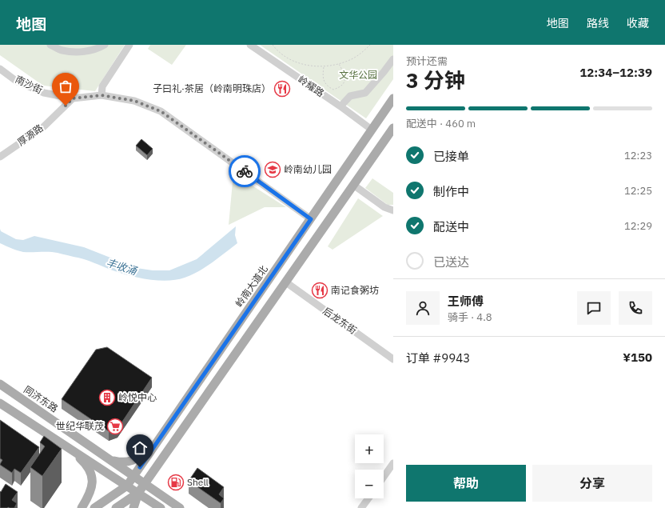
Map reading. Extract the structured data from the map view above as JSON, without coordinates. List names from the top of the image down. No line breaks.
{"streets":{"main road":["岭南大道北","同济东路"],"street":["南沙街","岭耀路","厚源路","后龙东街"]},"crossings":[["南沙街","厚源路"],["南沙街","岭南大道北"],["岭耀路","岭南大道北"],["岭南大道北","同济东路"]],"water":["丰收涌"],"parks":["文华公园"],"places":{"restaurant":["子曰礼·茶居（岭南明珠店）","南记食粥坊"],"school or university":["岭南幼儿园"],"building":["岭悦中心"],"supermarket":["世纪华联茂"],"fuel station":["Shell"]},"page":{"header":"地图","nav":["地图","路线","收藏"],"heading":["3 分钟","预计还需","12:34–12:39"],"panel":["王师傅","骑手 · 4.8","订单 #9943","¥150"],"bar":"配送中 · 460 m","list":[["已接单","12:23"],["制作中","12:25"],["配送中","12:29"],"已送达"],"map_buttons":["+","−"],"buttons":["帮助","分享"]}}
